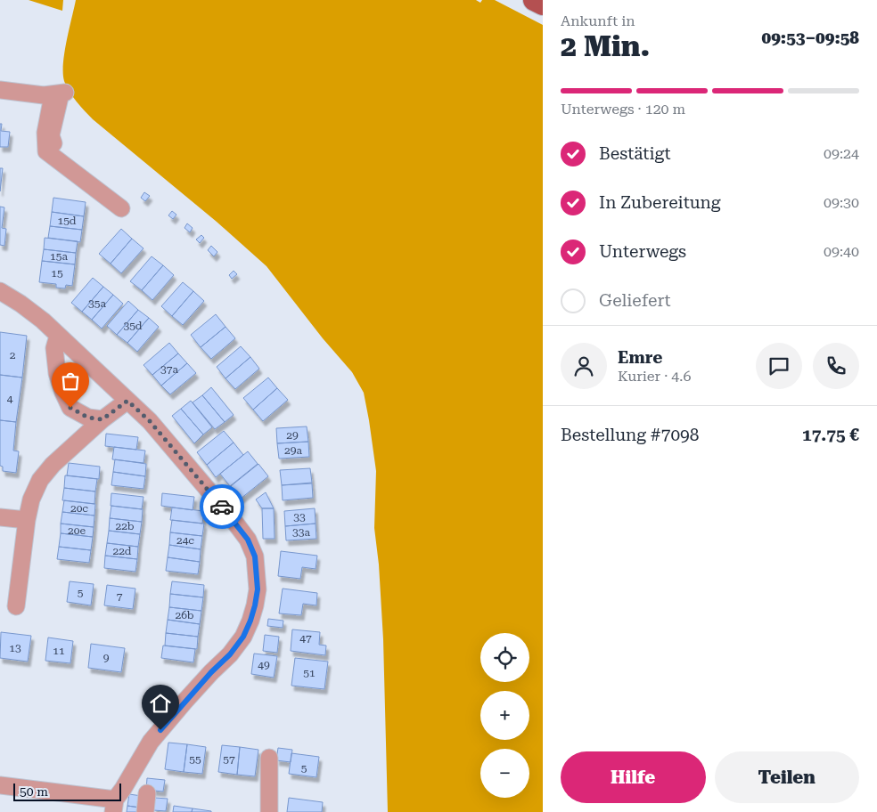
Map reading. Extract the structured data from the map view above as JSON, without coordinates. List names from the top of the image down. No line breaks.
{"house_numbers":["15d","15a","15","35a","35d","2","37a","4","29","29a","20c","33","22b","20e","33a","24c","22d","5","7","26b","47","13","11","9","49","51","55","57","5"],"scale_bar":"50 m","page":{"heading":["2 Min.","Ankunft in","09:53–09:58"],"panel":["Emre","Kurier · 4.6","Bestellung #7098","17.75 €"],"bar":"Unterwegs · 120 m","list":[["Bestätigt","09:24"],["In Zubereitung","09:30"],["Unterwegs","09:40"],"Geliefert"],"map_buttons":["+","−"],"buttons":["Hilfe","Teilen"],"scale":"50 m"}}
